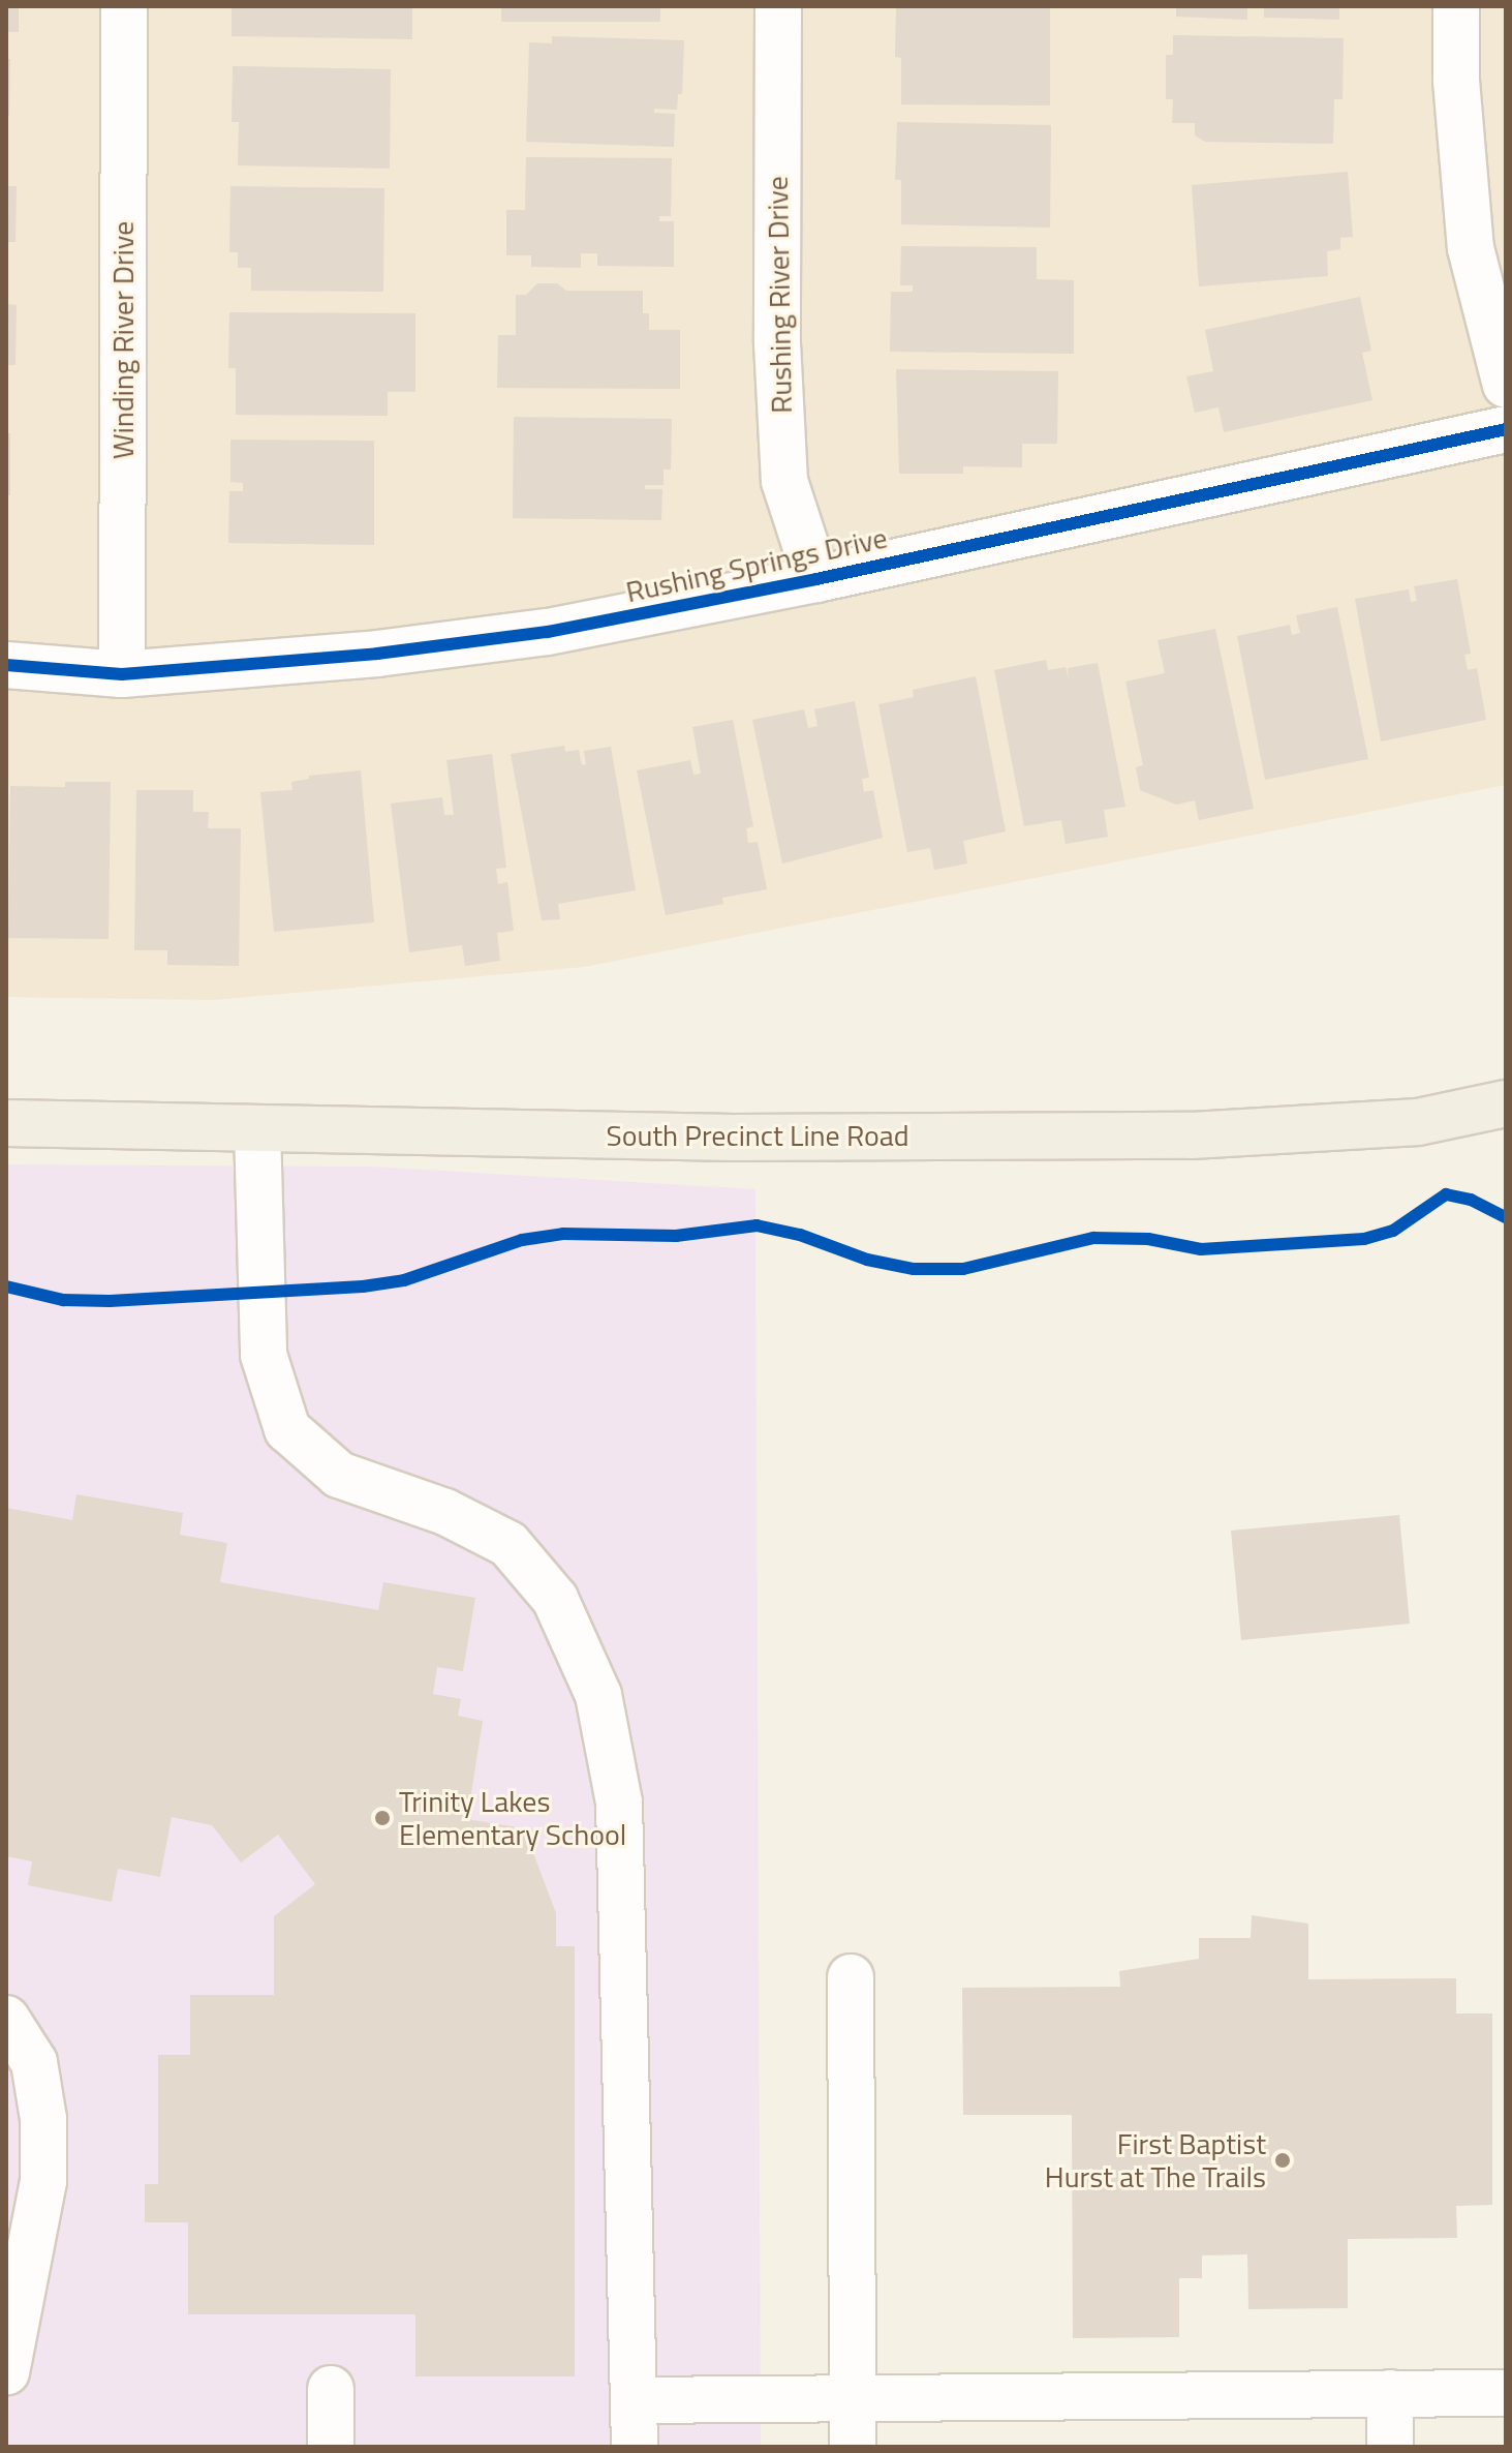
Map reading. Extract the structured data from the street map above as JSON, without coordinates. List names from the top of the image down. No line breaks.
{"streets":{"main road":["South Precinct Line Road"],"street":["Rushing River Drive","Winding River Drive","Rushing Springs Drive"]},"crossings":[["Rushing River Drive","Rushing Springs Drive"],["Winding River Drive","Rushing Springs Drive"]],"places":["Trinity Lakes Elementary School","First Baptist Hurst at The Trails"]}
